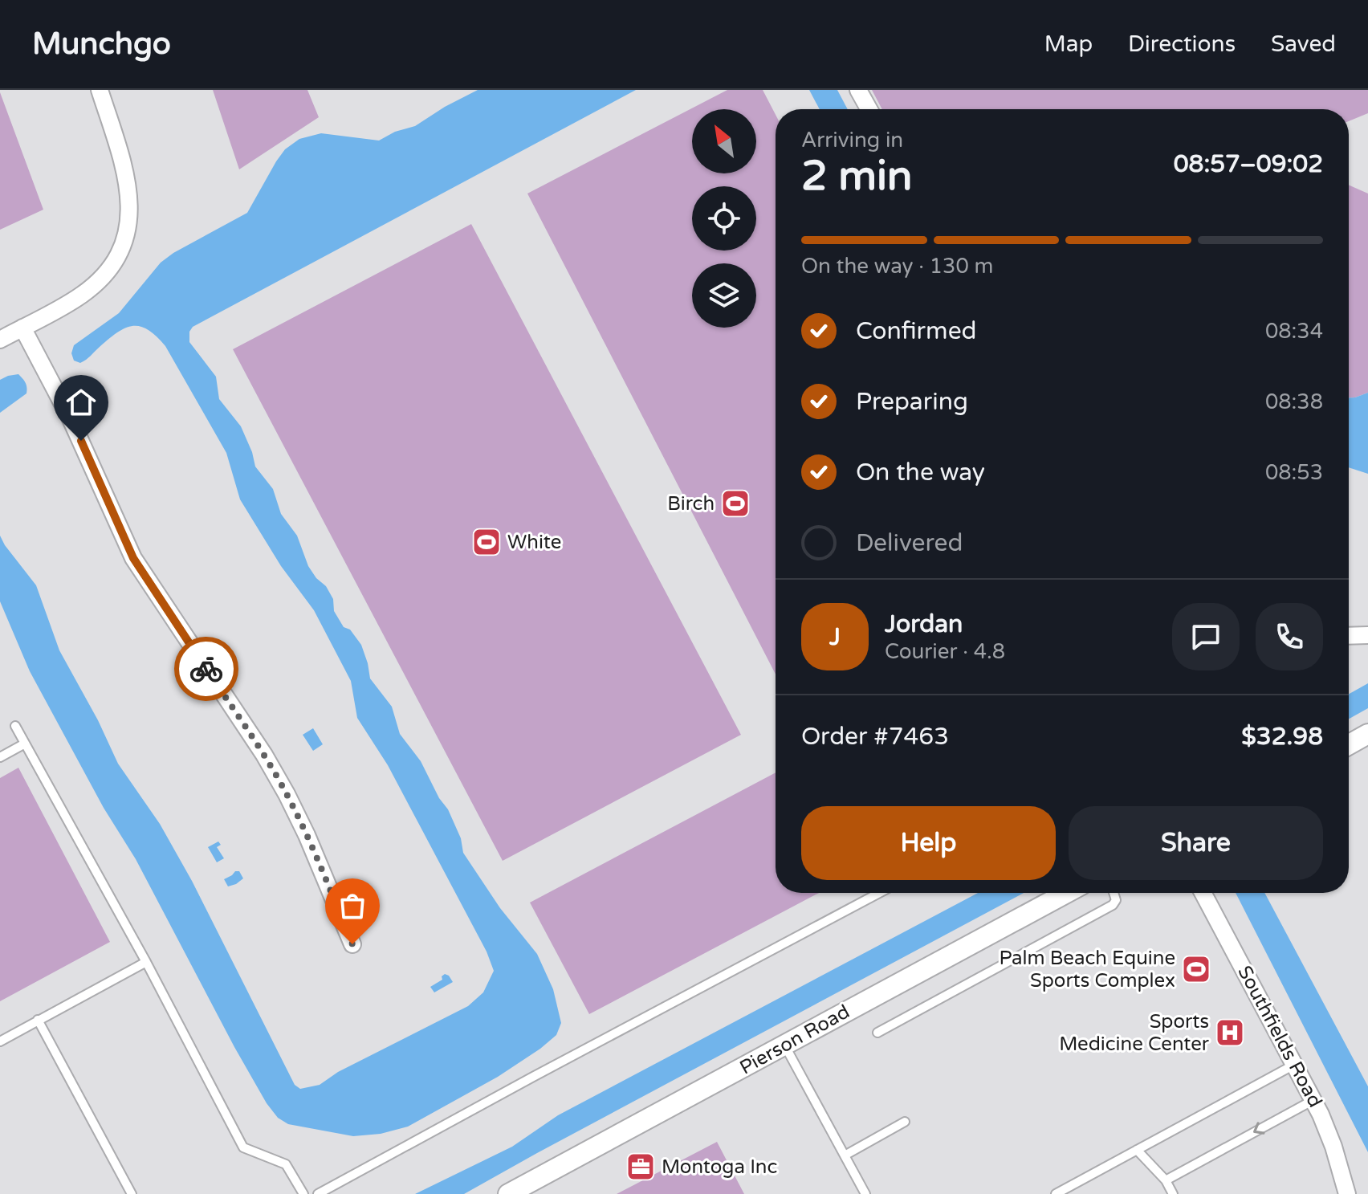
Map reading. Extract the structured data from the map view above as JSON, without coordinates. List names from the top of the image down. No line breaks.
{"streets":{"street":["Southfields Road","Pierson Road"]},"places":{"sports":["Birch","White","Palm Beach Equine Sports Complex"],"hospital":["Sports Medicine Center"],"office":["Montoga Inc"]},"north":"top left","page":{"header":"Munchgo","nav":["Map","Directions","Saved"],"heading":["2 min","Arriving in","08:57–09:02"],"panel":["Jordan","Courier · 4.8","Order #7463","$32.98"],"bar":"On the way · 130 m","list":[["Confirmed","08:34"],["Preparing","08:38"],["On the way","08:53"],"Delivered"],"round":"J","buttons":["Help","Share"]}}
